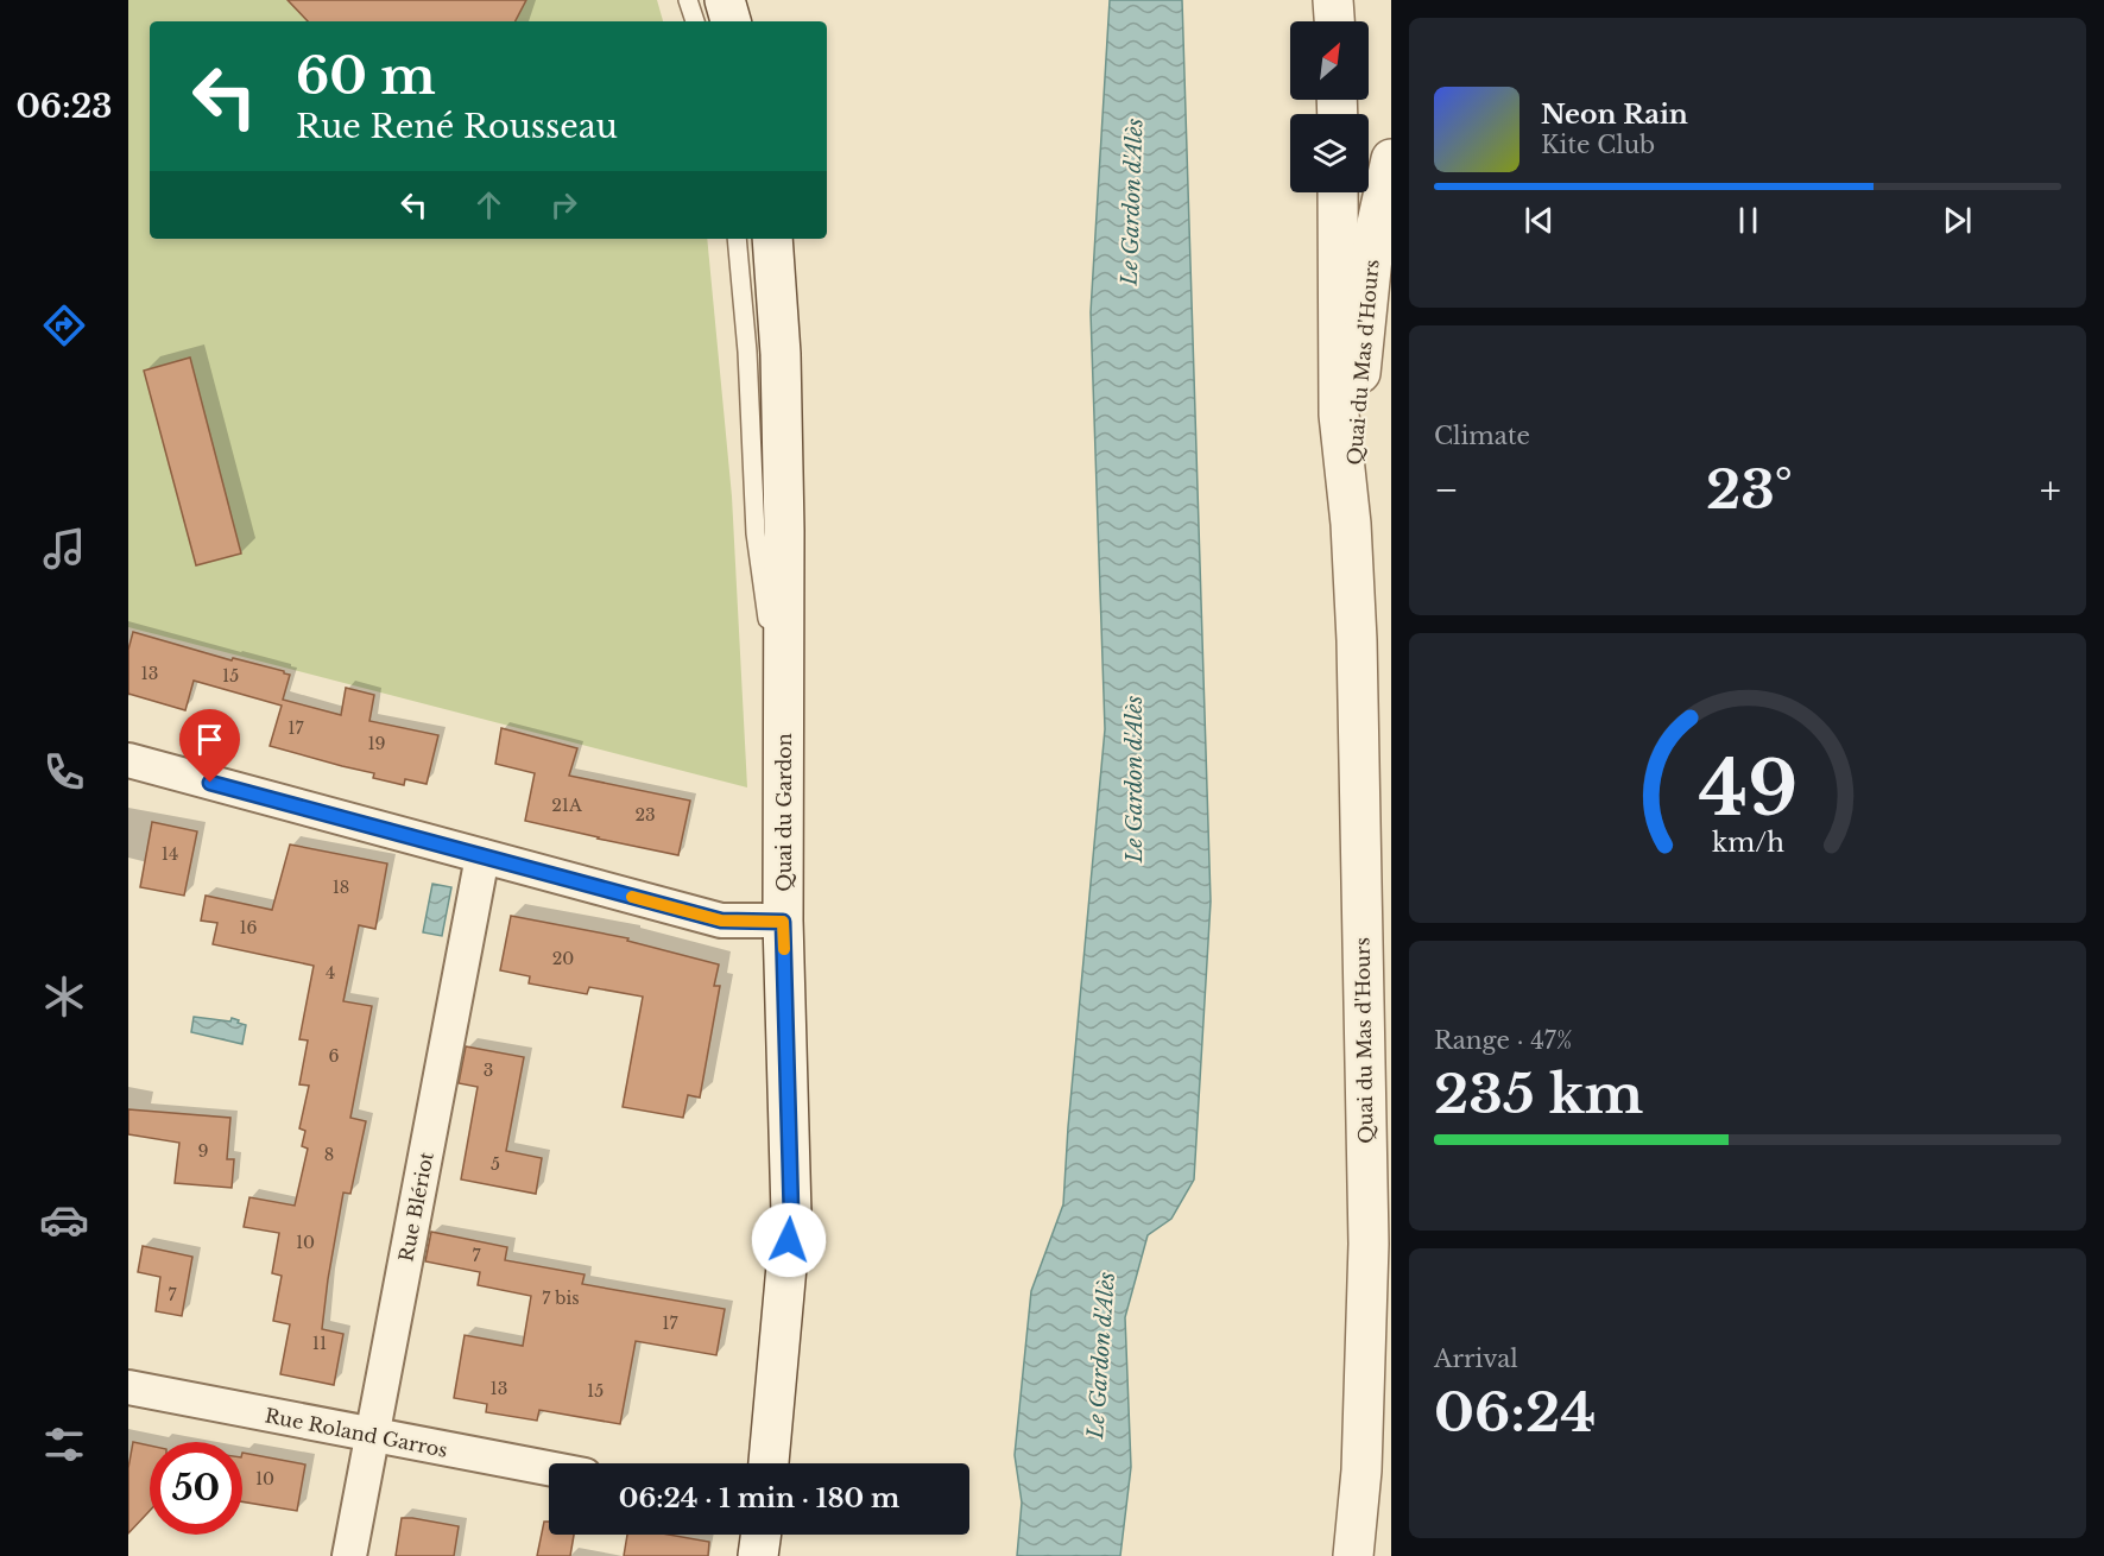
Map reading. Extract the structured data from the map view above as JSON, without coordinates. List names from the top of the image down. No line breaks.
{"streets":{"street":["Quai du Mas d'Hours","Quai du Gardon","Rue Blériot","Rue Roland Garros"]},"crossings":[["Rue Blériot","Rue Roland Garros"]],"water":["Le Gardon d'Alès"],"house_numbers":["13","15","17","19","21A","23","14","18","16","20","4","6","3","9","8","5","10","7","7","7 bis","17","11","13","15","10"],"north":"top right","page":{"tabs":"06:23","turn":["60 m","Rue René Rousseau"],"song":["Neon Rain","Kite Club"],"tile":["Climate",["Range · 47%","235 km"],["Arrival","06:24"]],"heat":["−","23°","+"],"limit":"50","trip":"06:24 · 1 min · 180 m","gauge":["49","km/h"]}}
